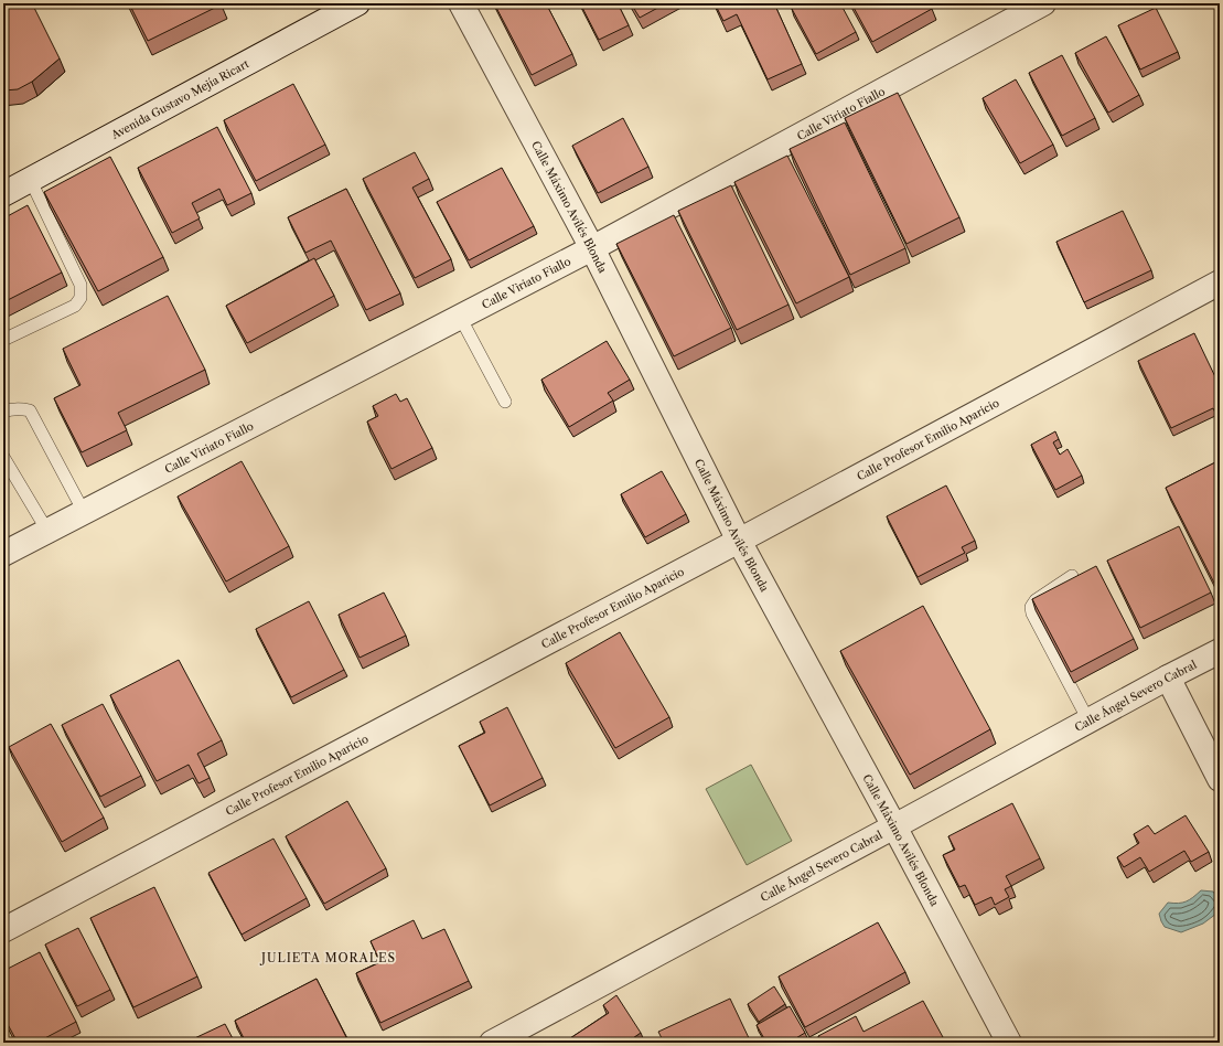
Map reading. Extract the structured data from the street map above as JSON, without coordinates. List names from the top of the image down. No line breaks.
{"streets":{"street":["Avenida Gustavo Mejía Ricart","Calle Viriato Fiallo","Calle Máximo Avilés Blonda","Calle Profesor Emilio Aparicio","Calle Ángel Severo Cabral"]},"crossings":[["Calle Viriato Fiallo","Calle Máximo Avilés Blonda"],["Calle Máximo Avilés Blonda","Calle Profesor Emilio Aparicio"],["Calle Máximo Avilés Blonda","Calle Ángel Severo Cabral"]],"districts":["JULIETA MORALES"]}
